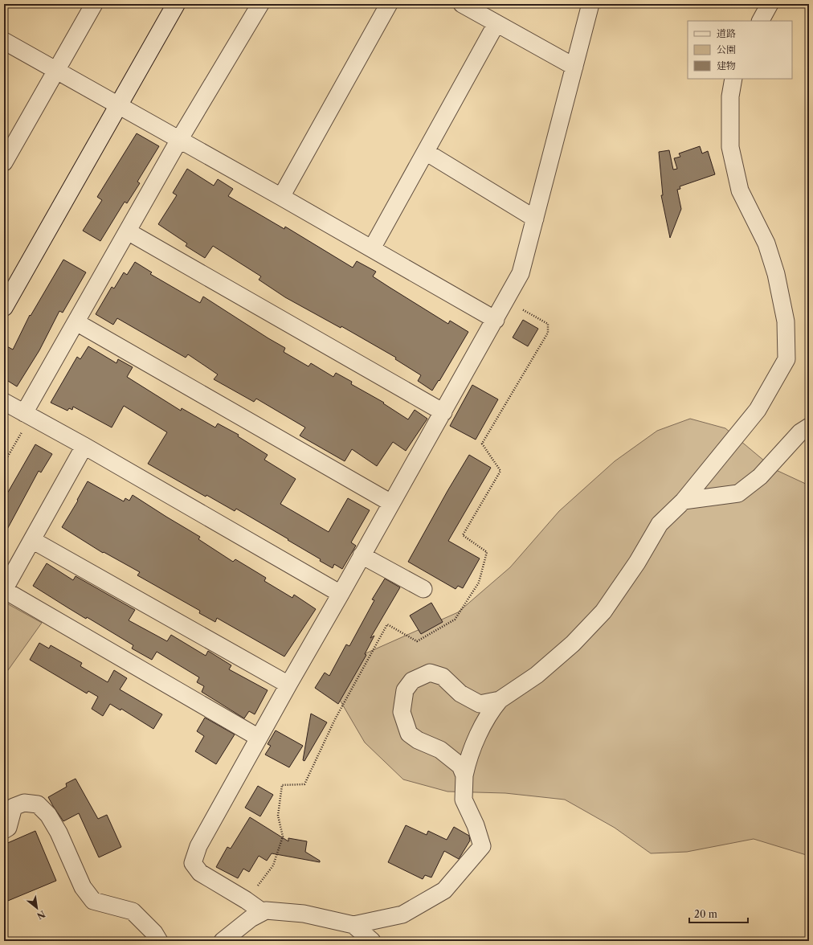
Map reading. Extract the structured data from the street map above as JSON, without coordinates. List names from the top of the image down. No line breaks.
{"legend":["道路","公園","建物"],"scale_bar":"20 m","north":"bottom right"}
